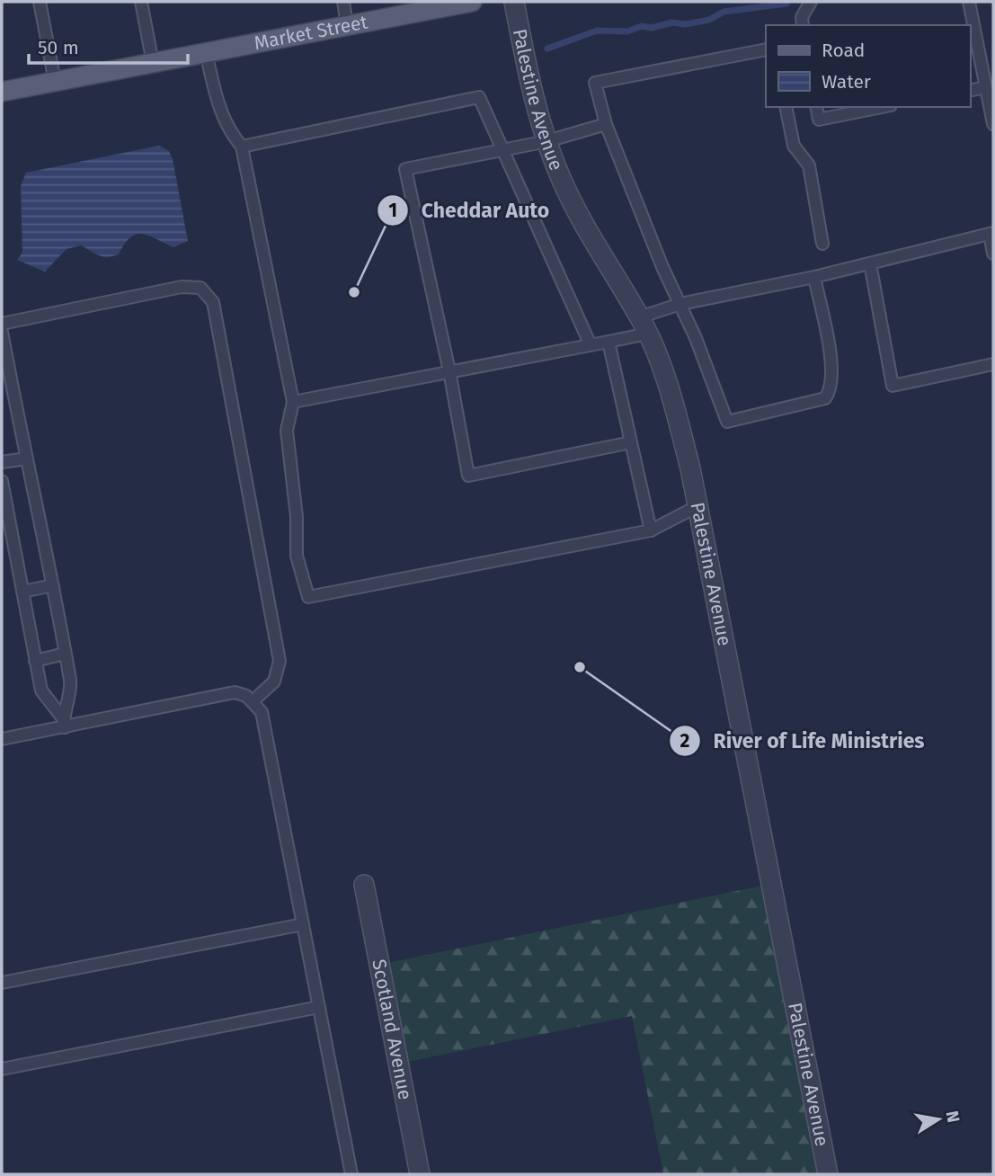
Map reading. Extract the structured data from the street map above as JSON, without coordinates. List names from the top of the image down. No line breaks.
{"streets":{"main road":["Market Street"],"street":["Palestine Avenue","Scotland Avenue"]},"places":["Cheddar Auto","River of Life Ministries"],"legend":["Road","Water"],"scale_bar":"50 m","north":"right"}
